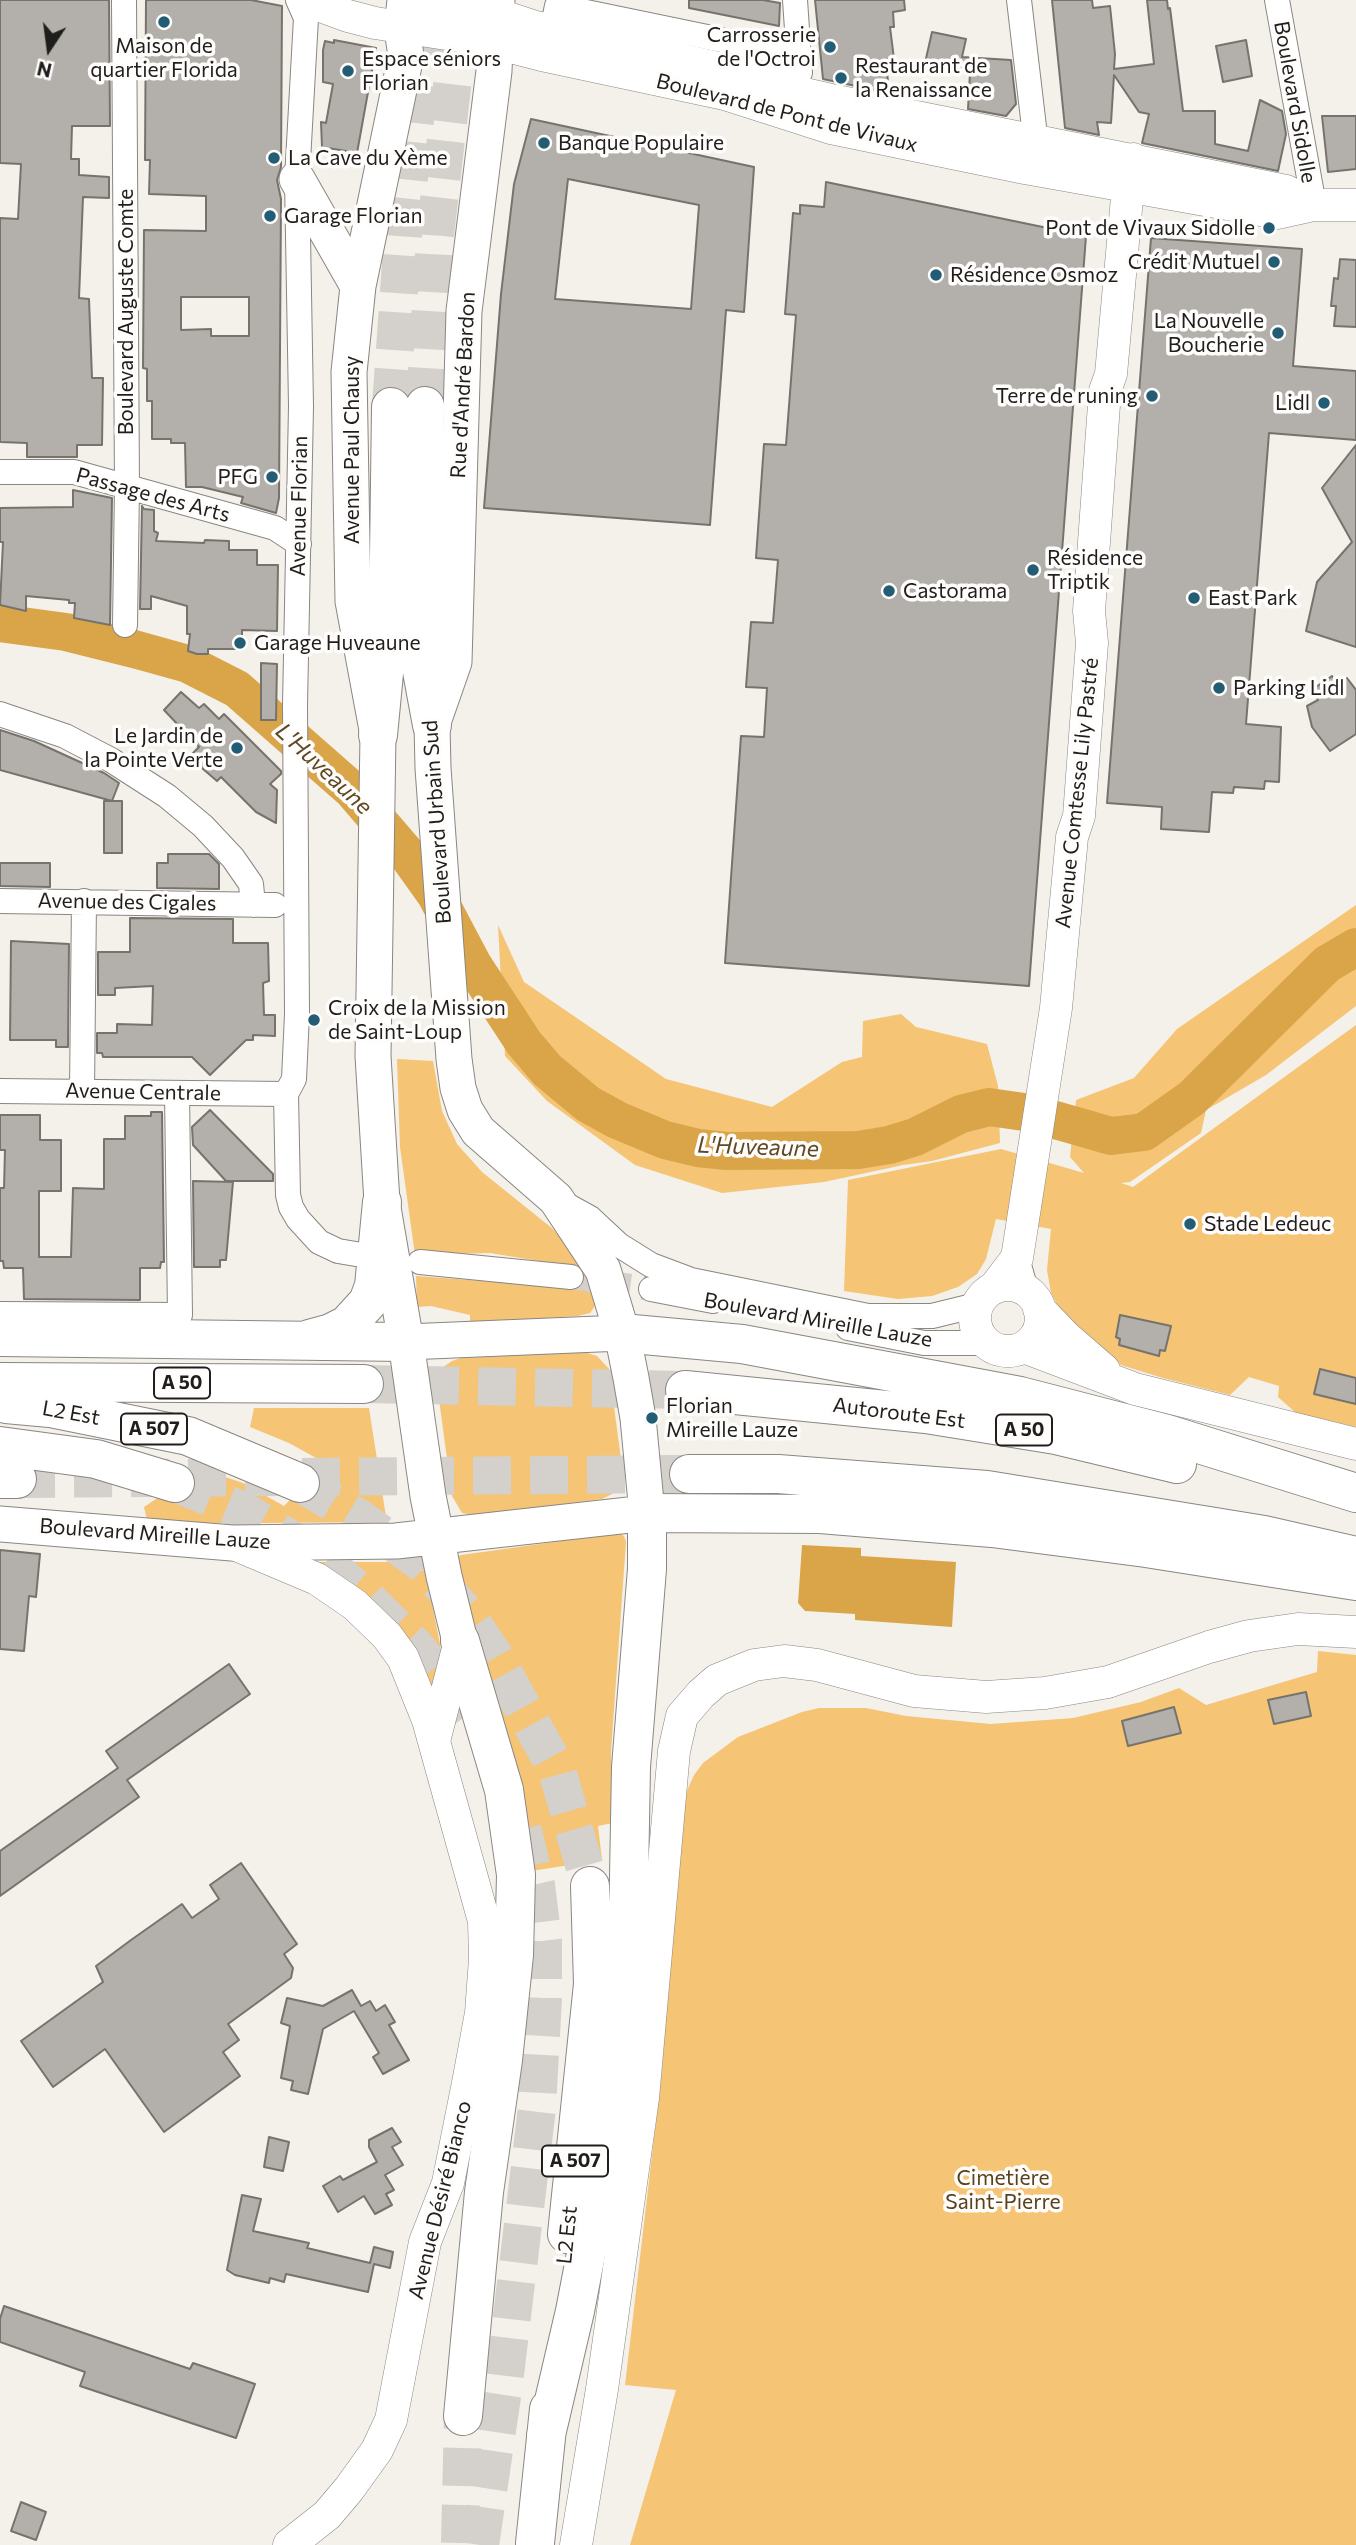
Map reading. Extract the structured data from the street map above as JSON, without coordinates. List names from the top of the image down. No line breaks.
{"streets":{"highway":["Boulevard Urbain Sud","A 50","L2 Est","Autoroute Est","A 507"],"main road":["Rue d'André Bardon","Avenue Paul Chausy","Boulevard Mireille Lauze"],"street":["Boulevard Sidolle","Boulevard de Pont de Vivaux","Boulevard Auguste Comte","Passage des Arts","Avenue Florian","Avenue Comtesse Lily Pastré","Avenue des Cigales","Avenue Centrale","Avenue Désiré Bianco"]},"crossings":[["Boulevard Sidolle","Boulevard de Pont de Vivaux"],["Boulevard de Pont de Vivaux","Rue d'André Bardon"],["Boulevard de Pont de Vivaux","Avenue Paul Chausy"],["Boulevard de Pont de Vivaux","Avenue Comtesse Lily Pastré"],["Boulevard Auguste Comte","Passage des Arts"],["Rue d'André Bardon","Boulevard Urbain Sud"],["Avenue Paul Chausy","Boulevard Urbain Sud"],["Passage des Arts","Avenue Florian"],["Avenue Florian","Avenue Centrale"],["Avenue Comtesse Lily Pastré","Boulevard Mireille Lauze"],["Boulevard Urbain Sud","Boulevard Mireille Lauze"],["Boulevard Mireille Lauze","Avenue Désiré Bianco"]],"water":["L'Huveaune"],"parks":["Cimetière Saint-Pierre"],"places":["Maison de quartier Florida","Carrosserie de l'Octroi","Espace séniors Florian","Restaurant de la Renaissance","Banque Populaire","La Cave du Xème","Garage Florian","Pont de Vivaux Sidolle","Crédit Mutuel","Résidence Osmoz","La Nouvelle Boucherie","Terre de runing","Lidl","PFG","Résidence Triptik","Castorama","East Park","Garage Huveaune","Parking Lidl","Le Jardin de la Pointe Verte","Croix de la Mission de Saint-Loup","Stade Ledeuc","Florian Mireille Lauze"],"north":"bottom"}
